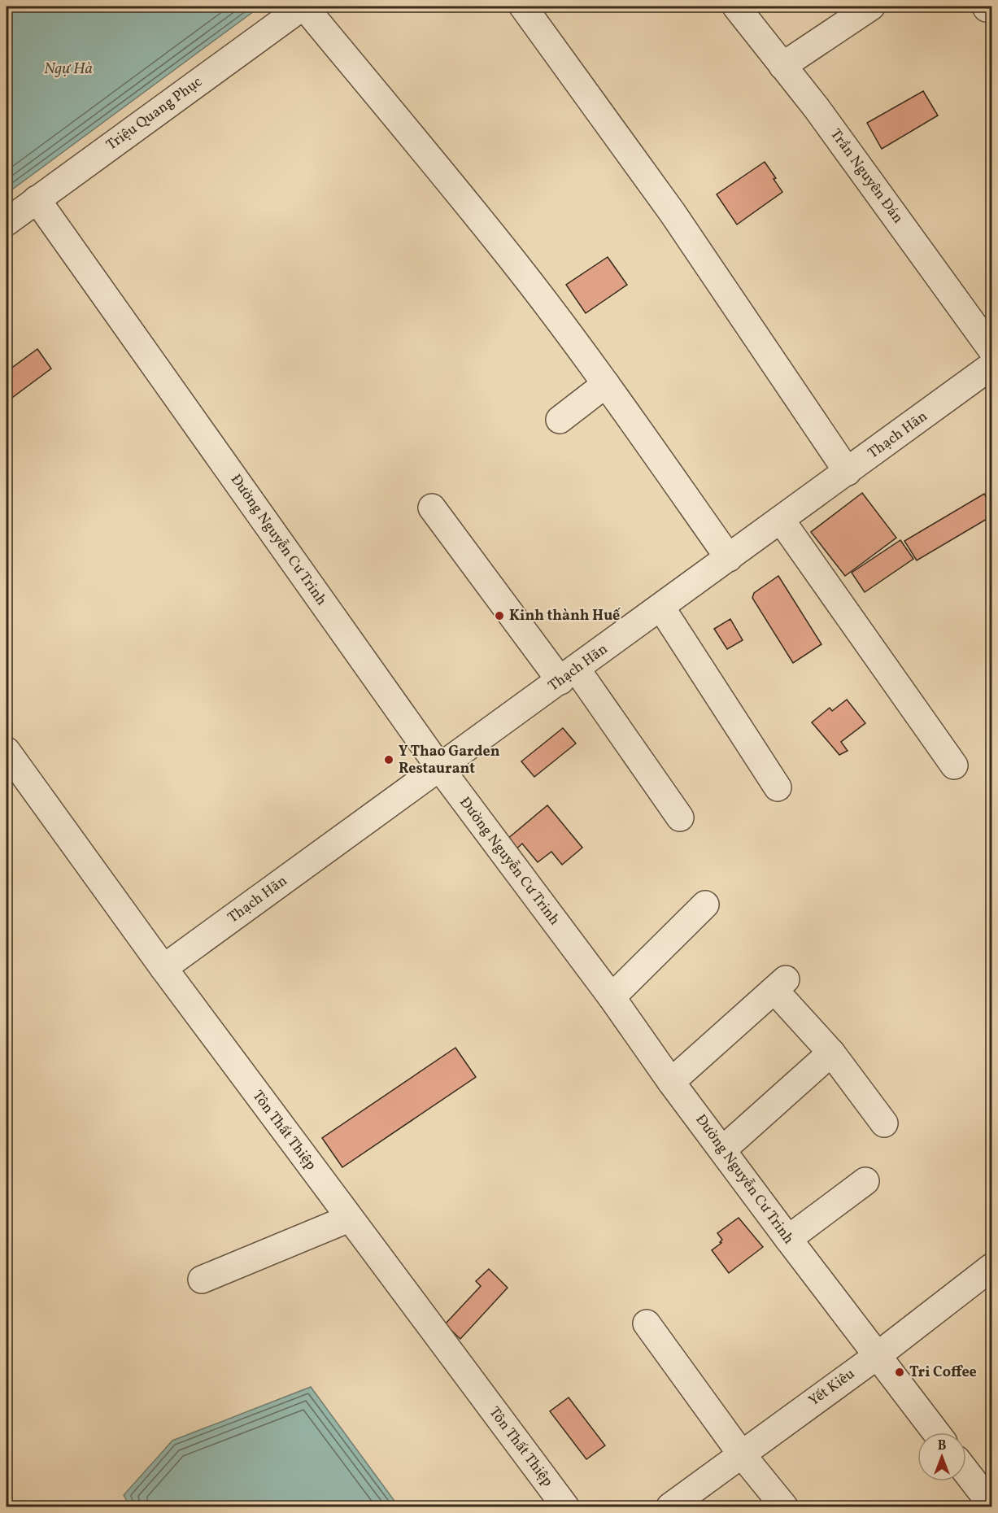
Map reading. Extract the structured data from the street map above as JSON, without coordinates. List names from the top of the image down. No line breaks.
{"streets":{"street":["Triệu Quang Phục","Trần Nguyên Đán","Thạch Hãn","Đường Nguyễn Cư Trinh","Tôn Thất Thiệp","Yết Kiêu"]},"crossings":[["Triệu Quang Phục","Đường Nguyễn Cư Trinh"],["Thạch Hãn","Đường Nguyễn Cư Trinh"],["Thạch Hãn","Tôn Thất Thiệp"],["Đường Nguyễn Cư Trinh","Yết Kiêu"]],"water":["Ngự Hà"],"places":["Kinh thành Huế","Y Thao Garden Restaurant","Tri Coffee"],"north":"top"}
